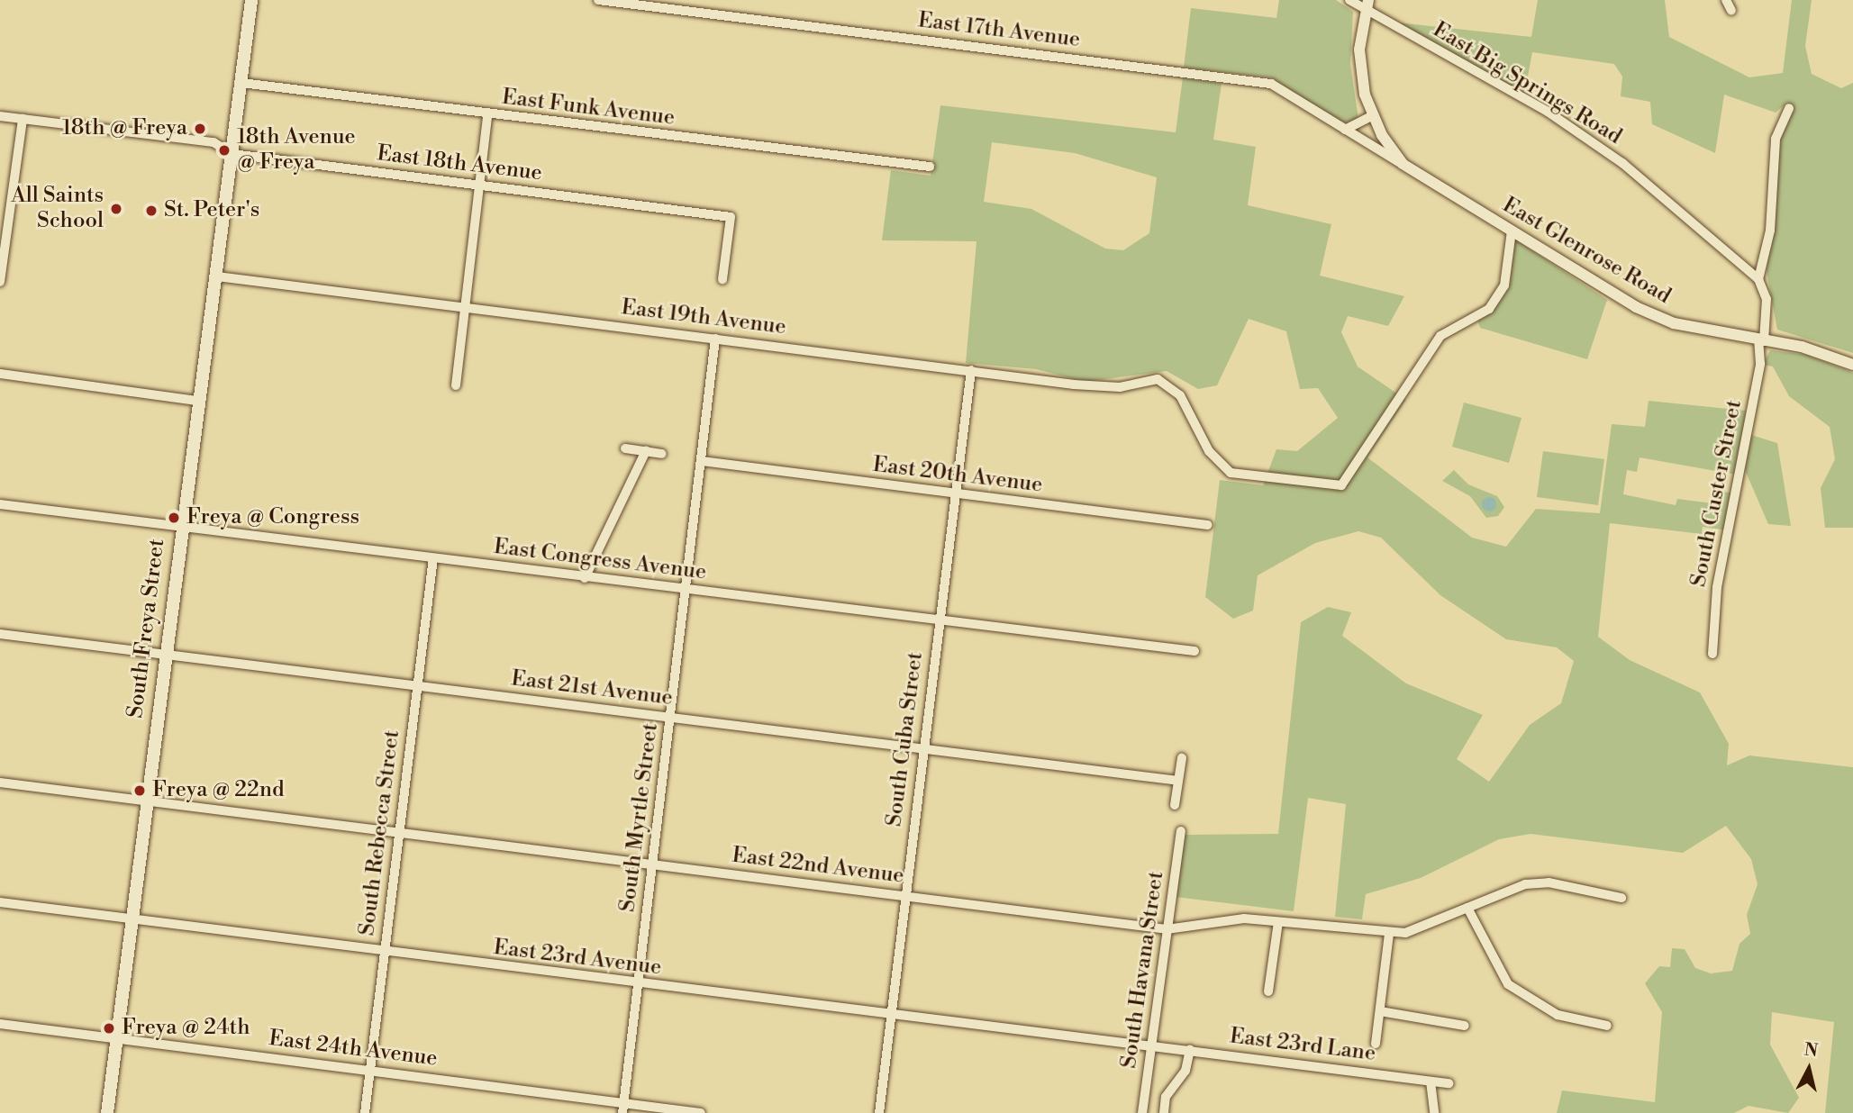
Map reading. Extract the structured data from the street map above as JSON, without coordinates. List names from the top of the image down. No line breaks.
{"streets":{"main road":["South Freya Street"],"street":["East 17th Avenue","East Big Springs Road","East Funk Avenue","East 18th Avenue","East Glenrose Road","East 19th Avenue","East 20th Avenue","South Custer Street","East Congress Avenue","East 21st Avenue","South Cuba Street","South Myrtle Street","South Rebecca Street","East 22nd Avenue","East 23rd Avenue","South Havana Street","East 23rd Lane","East 24th Avenue"]},"crossings":[["East 17th Avenue","East Glenrose Road"],["East Funk Avenue","South Freya Street"],["East 18th Avenue","South Freya Street"],["East Glenrose Road","East 19th Avenue"],["East Glenrose Road","South Custer Street"],["East 19th Avenue","South Freya Street"],["East 19th Avenue","South Cuba Street"],["East 19th Avenue","South Myrtle Street"],["East 20th Avenue","South Cuba Street"],["East 20th Avenue","South Myrtle Street"],["East Congress Avenue","South Freya Street"],["East Congress Avenue","South Cuba Street"],["East Congress Avenue","South Myrtle Street"],["East Congress Avenue","South Rebecca Street"],["South Freya Street","East 21st Avenue"],["South Freya Street","East 22nd Avenue"],["South Freya Street","East 23rd Avenue"],["South Freya Street","East 24th Avenue"],["East 21st Avenue","South Cuba Street"],["East 21st Avenue","South Myrtle Street"],["East 21st Avenue","South Rebecca Street"],["South Cuba Street","East 22nd Avenue"],["South Cuba Street","East 23rd Avenue"],["South Myrtle Street","East 22nd Avenue"],["South Myrtle Street","East 23rd Avenue"],["South Myrtle Street","East 24th Avenue"],["South Rebecca Street","East 22nd Avenue"],["South Rebecca Street","East 23rd Avenue"],["South Rebecca Street","East 24th Avenue"],["East 22nd Avenue","South Havana Street"],["East 23rd Avenue","South Havana Street"],["East 23rd Avenue","East 23rd Lane"],["South Havana Street","East 23rd Lane"]],"places":["18th @ Freya","18th Avenue @ Freya","All Saints School","St. Peter's","Freya @ Congress","Freya @ 22nd","Freya @ 24th"],"north":"top"}
